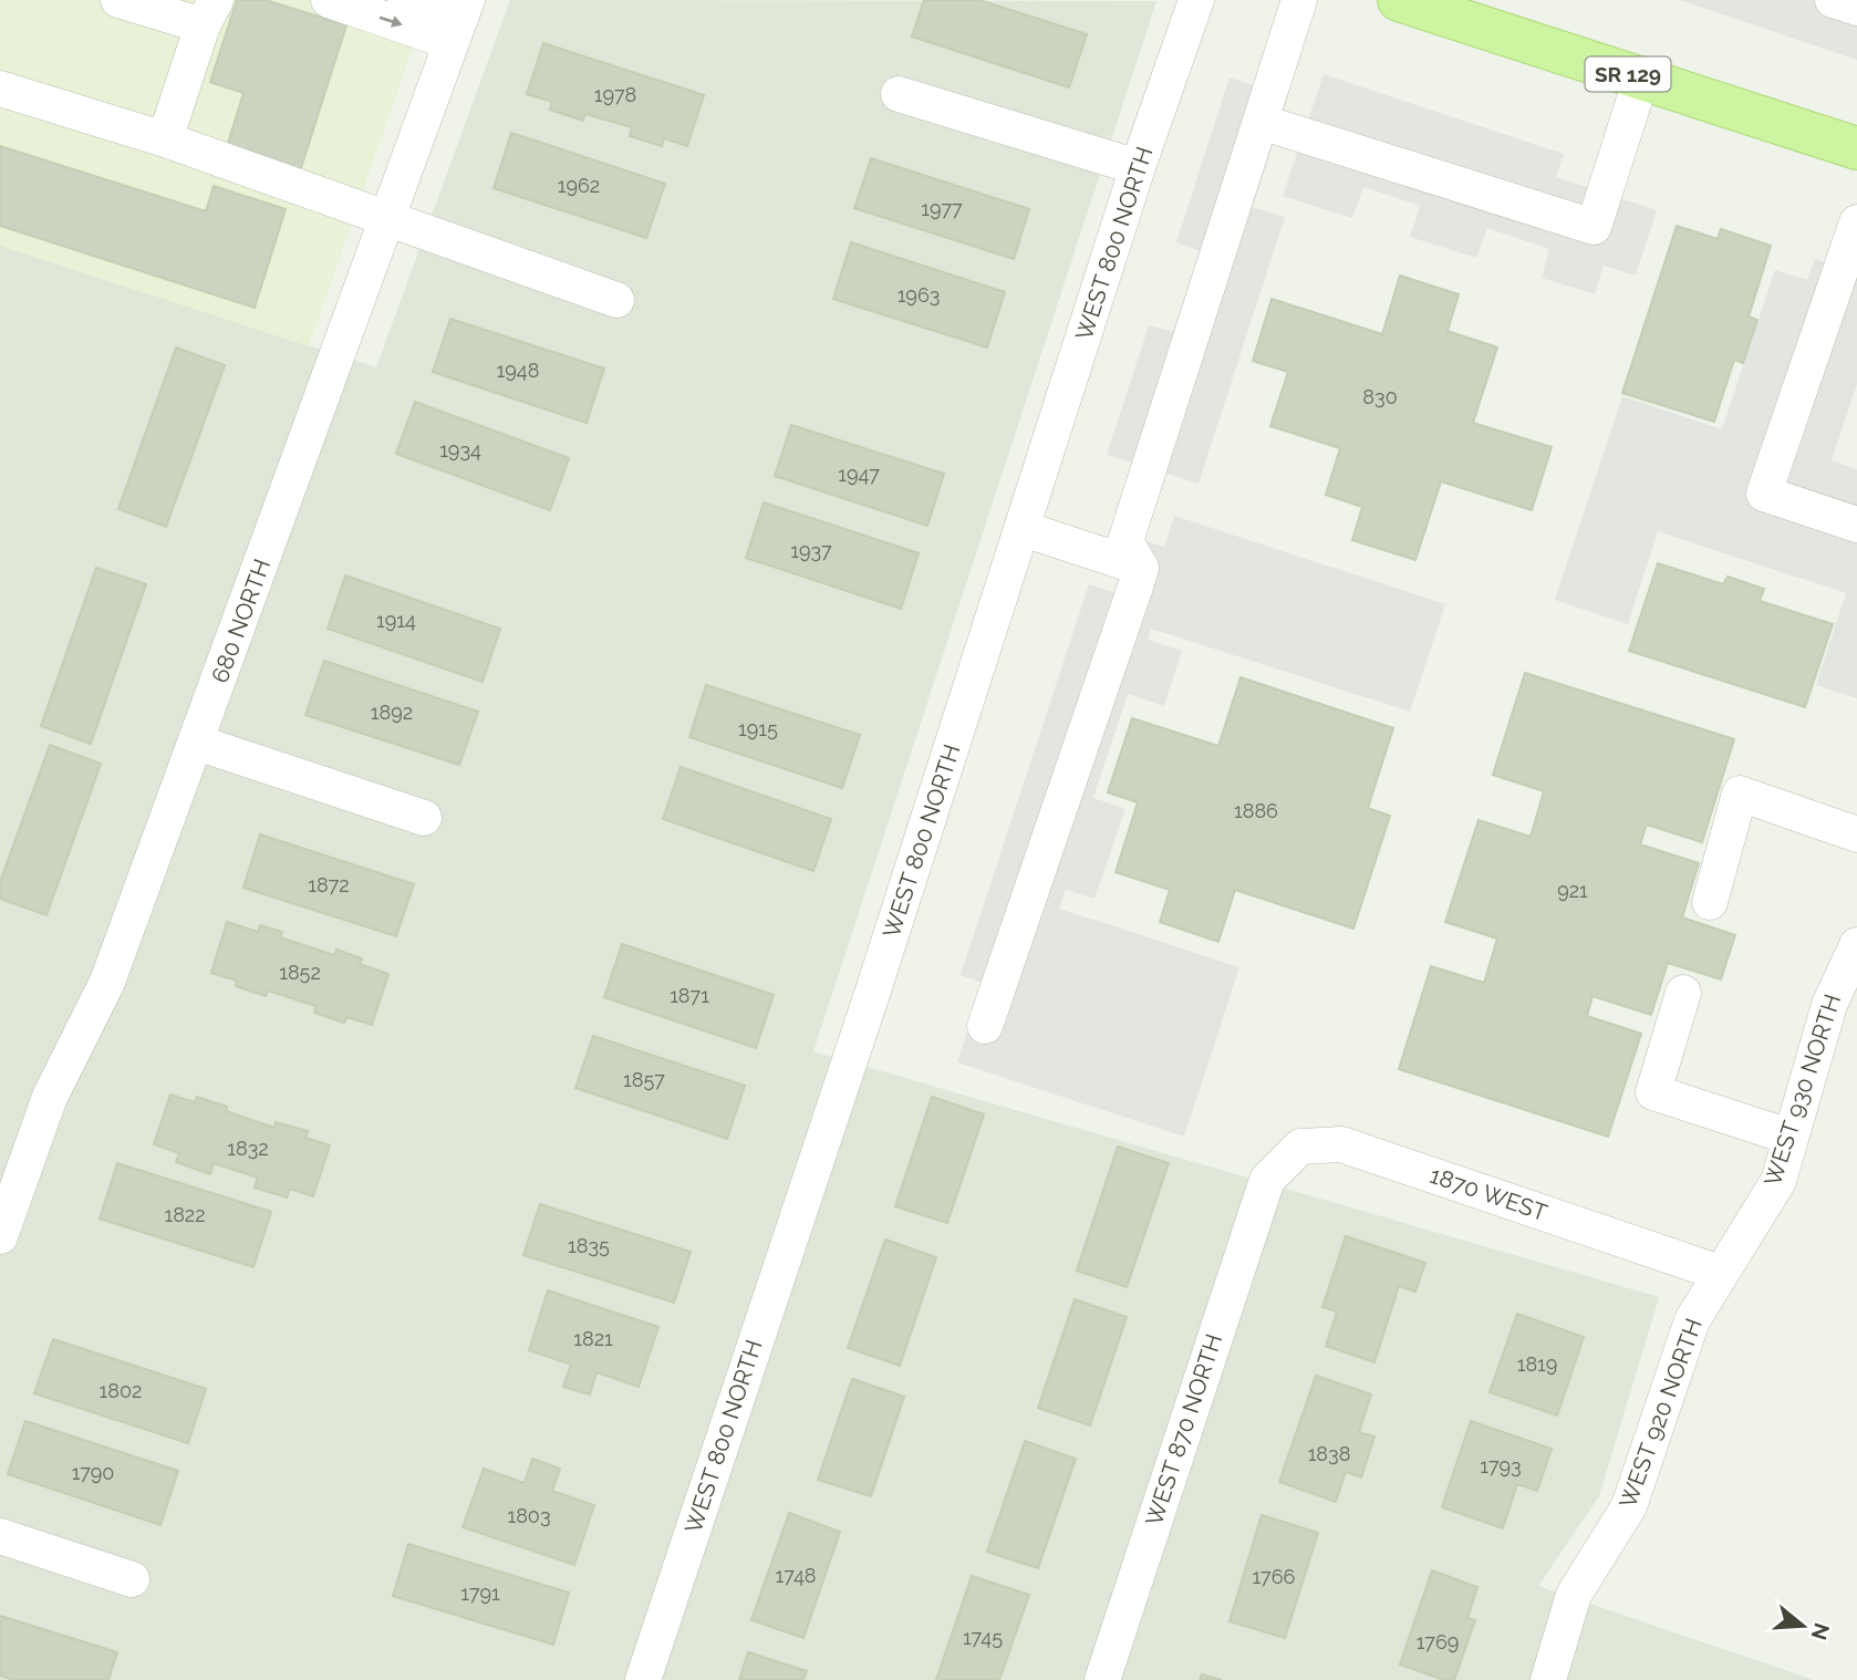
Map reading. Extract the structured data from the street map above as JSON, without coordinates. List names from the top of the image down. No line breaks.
{"streets":{"main road":["SR 129"],"street":["WEST 800 NORTH","680 NORTH","WEST 930 NORTH","1870 WEST","WEST 920 NORTH","WEST 870 NORTH"]},"crossings":[["WEST 930 NORTH","1870 WEST"],["WEST 930 NORTH","WEST 920 NORTH"],["1870 WEST","WEST 920 NORTH"],["1870 WEST","WEST 870 NORTH"]],"house_numbers":["1978","1962","1977","1963","1948","830","1934","1947","1937","1914","1892","1915","1886","1872","921","1852","1871","1857","1832","1822","1835","1821","1819","1802","1838","1793","1790","1803","1748","1766","1791","1745","1769"],"north":"right"}
